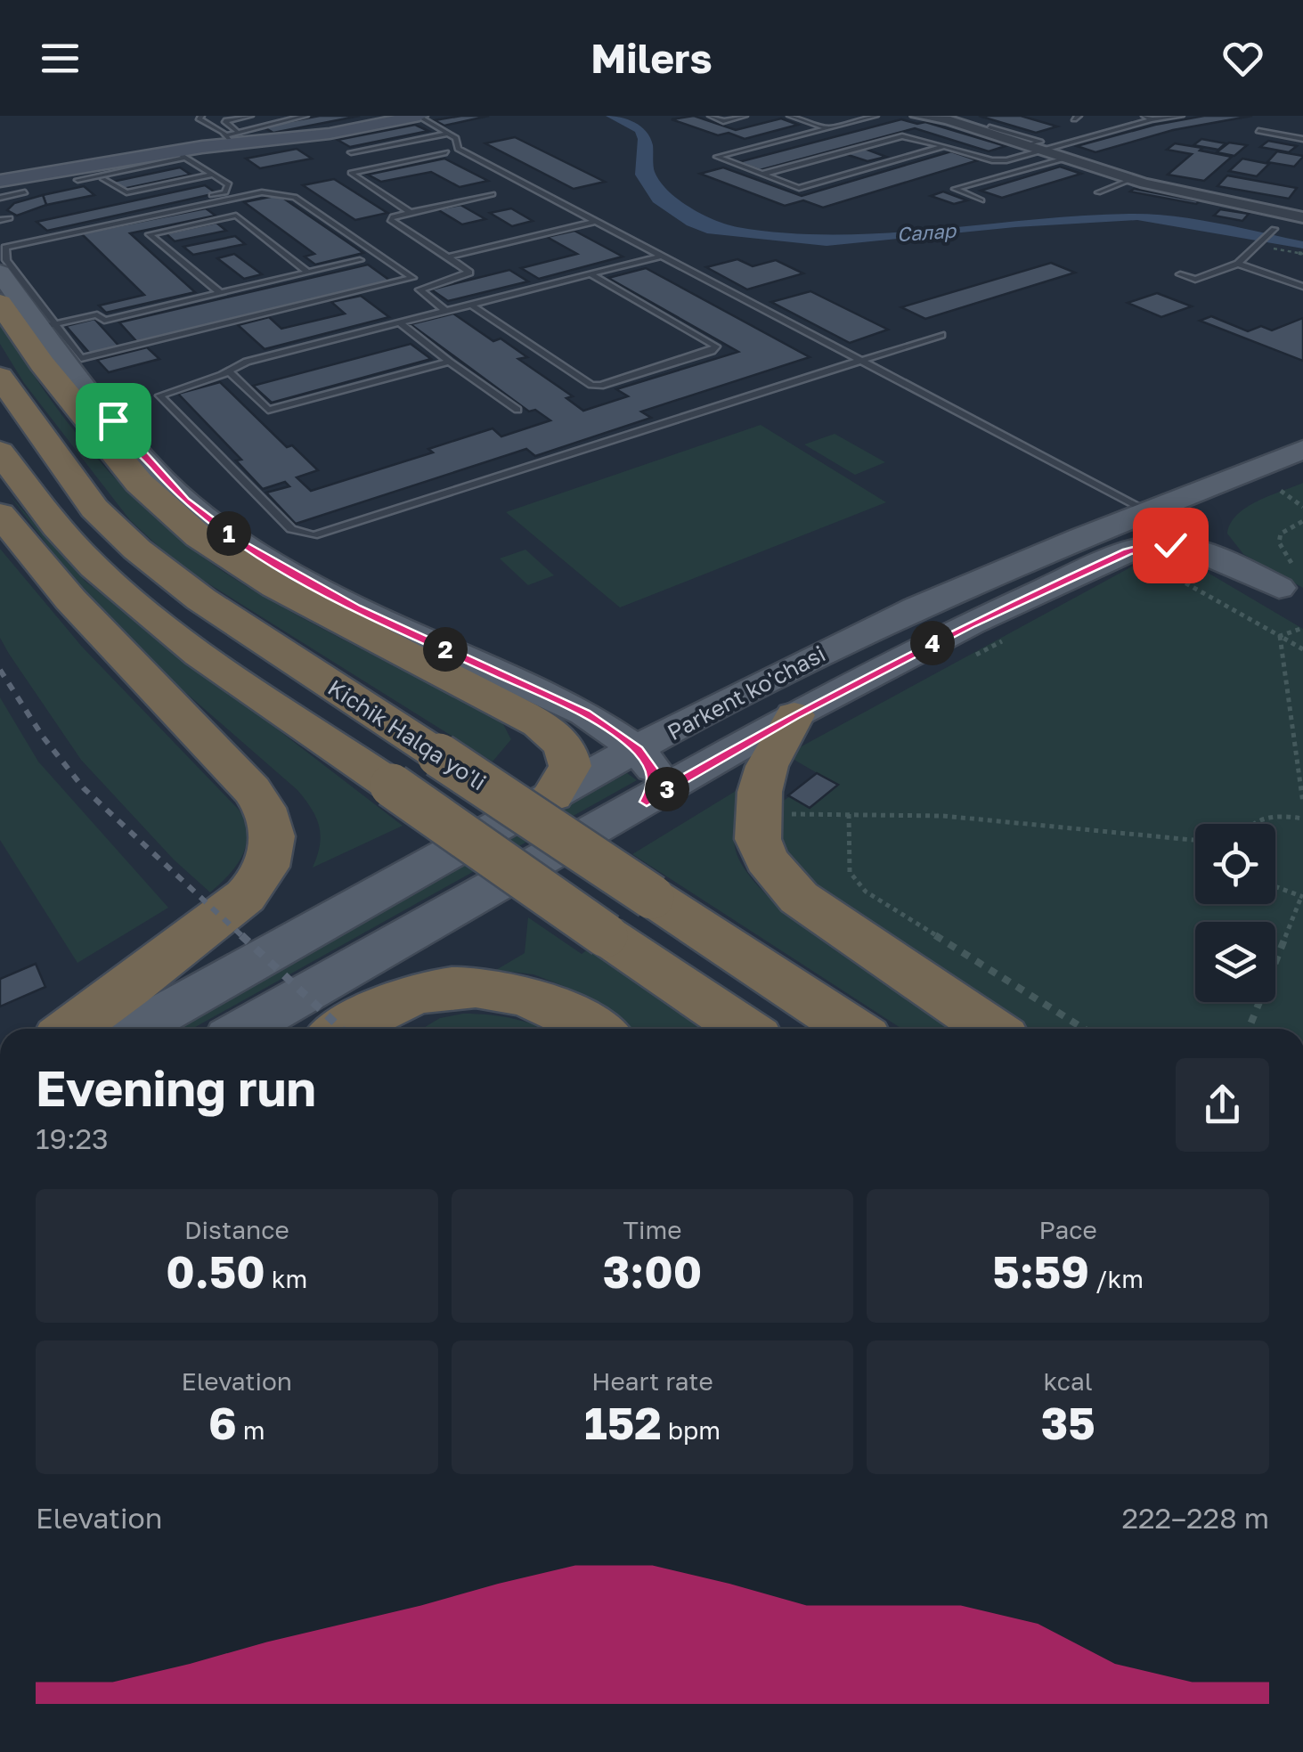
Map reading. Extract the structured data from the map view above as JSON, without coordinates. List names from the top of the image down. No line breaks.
{"streets":{"highway":["Kichik Halqa yo'li"],"main road":["Parkent ko'chasi"]},"water":["Салар"],"page":{"header":"Milers","pins":["1","4","2","3"],"heading":["Evening run","19:23"],"stats":[["Distance","0.50 km"],["Time","3:00"],["Pace","5:59 /km"],["Elevation","6 m"],["Heart rate","152 bpm"],["kcal","35"]],"chart":["Elevation","222–228 m"]}}
